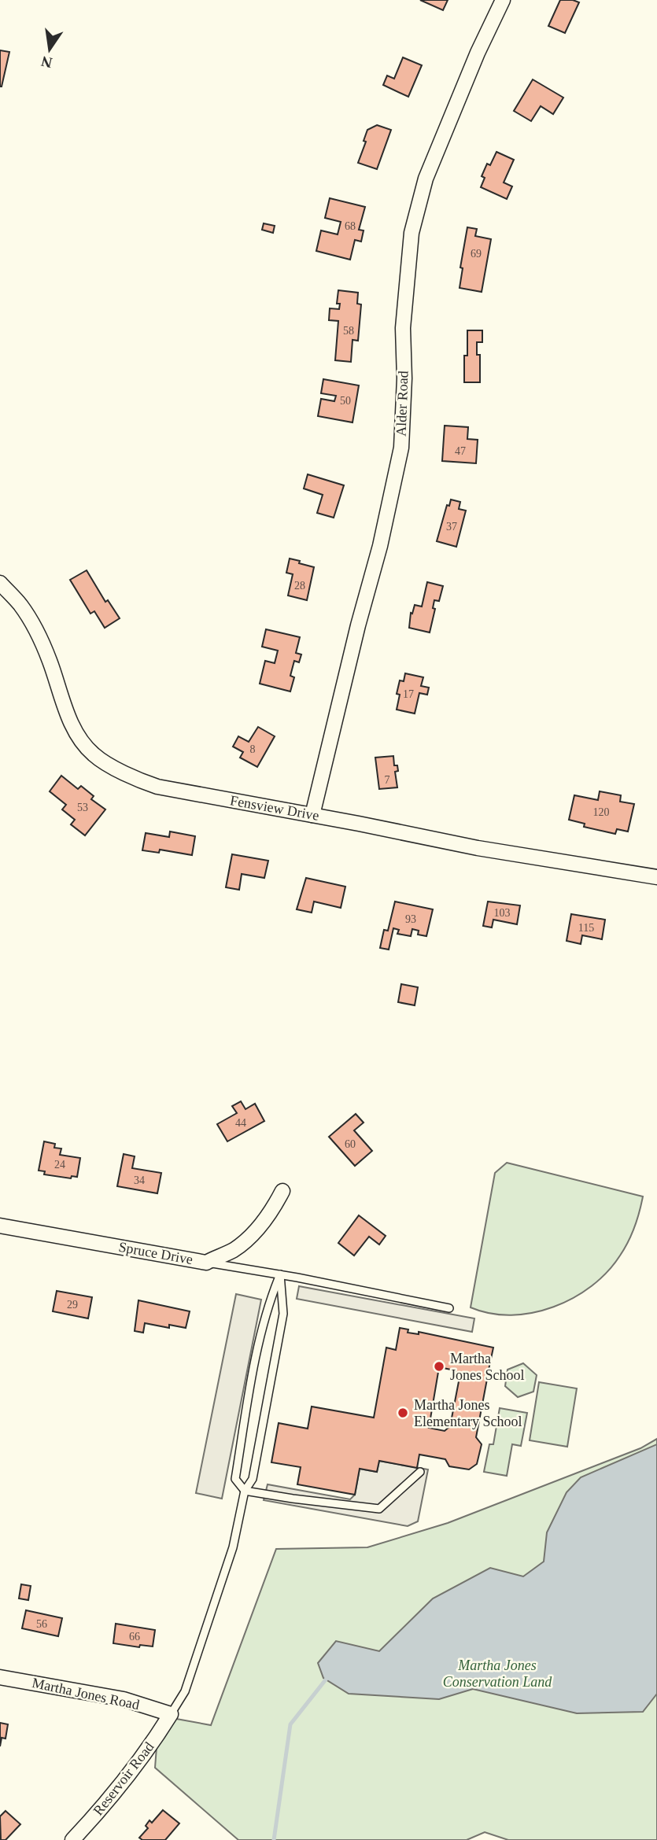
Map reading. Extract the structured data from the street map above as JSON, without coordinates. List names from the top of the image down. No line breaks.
{"streets":{"street":["Alder Road","Fensview Drive","Spruce Drive","Martha Jones Road","Reservoir Road"]},"crossings":[["Alder Road","Fensview Drive"],["Martha Jones Road","Reservoir Road"]],"parks":["Martha Jones Conservation Land"],"places":["Martha Jones School","Martha Jones Elementary School"],"house_numbers":["68","69","58","50","47","37","28","17","8","7","53","120","103","93","115","44","60","24","34","29","56","66"],"north":"bottom"}
